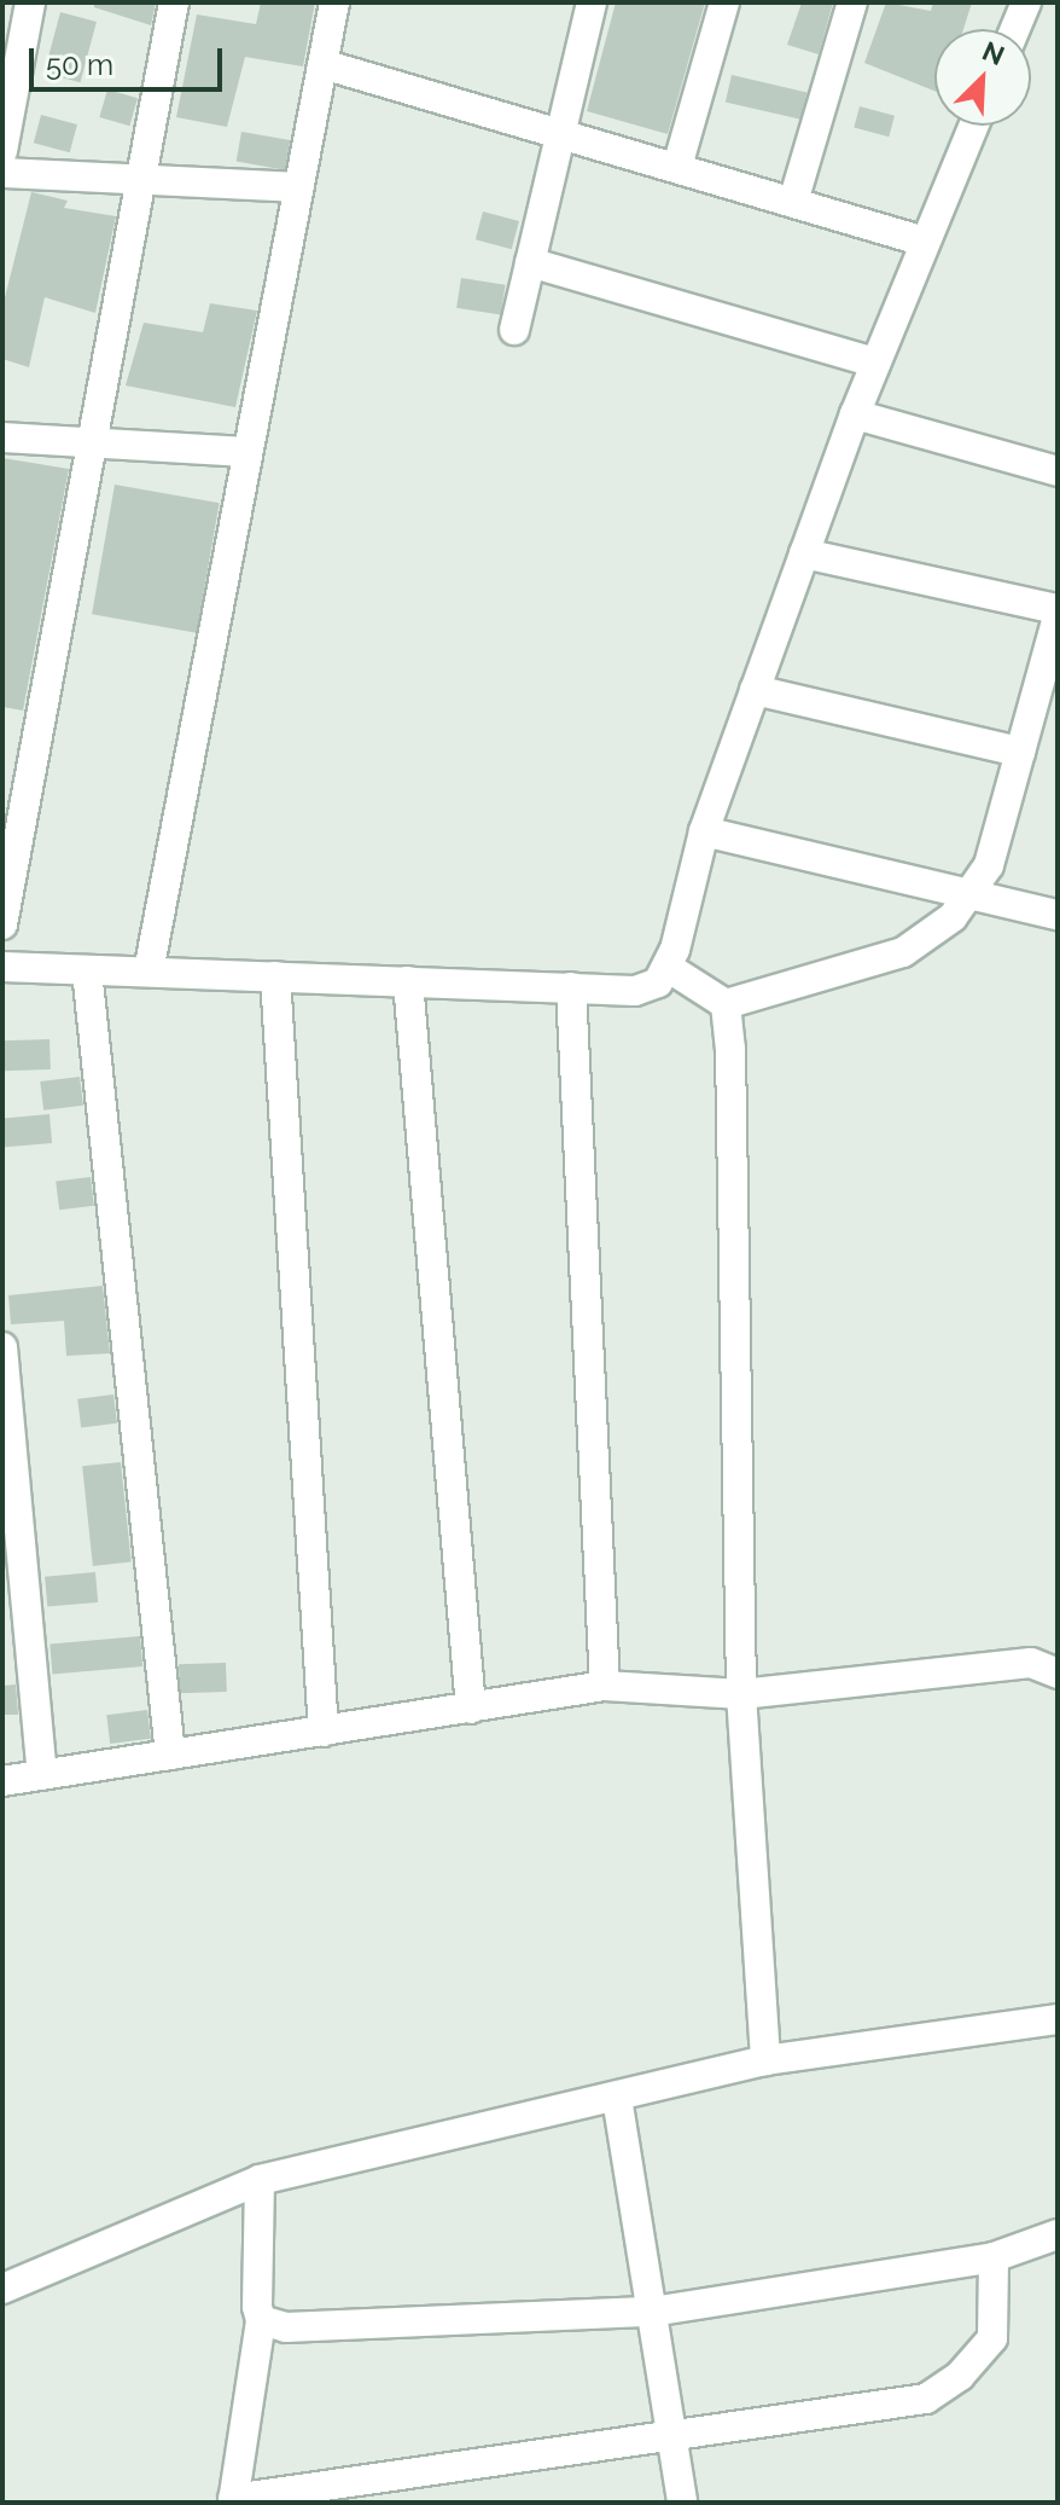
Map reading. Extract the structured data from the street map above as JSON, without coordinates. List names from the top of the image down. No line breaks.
{"scale_bar":"50 m","north":"top right"}
